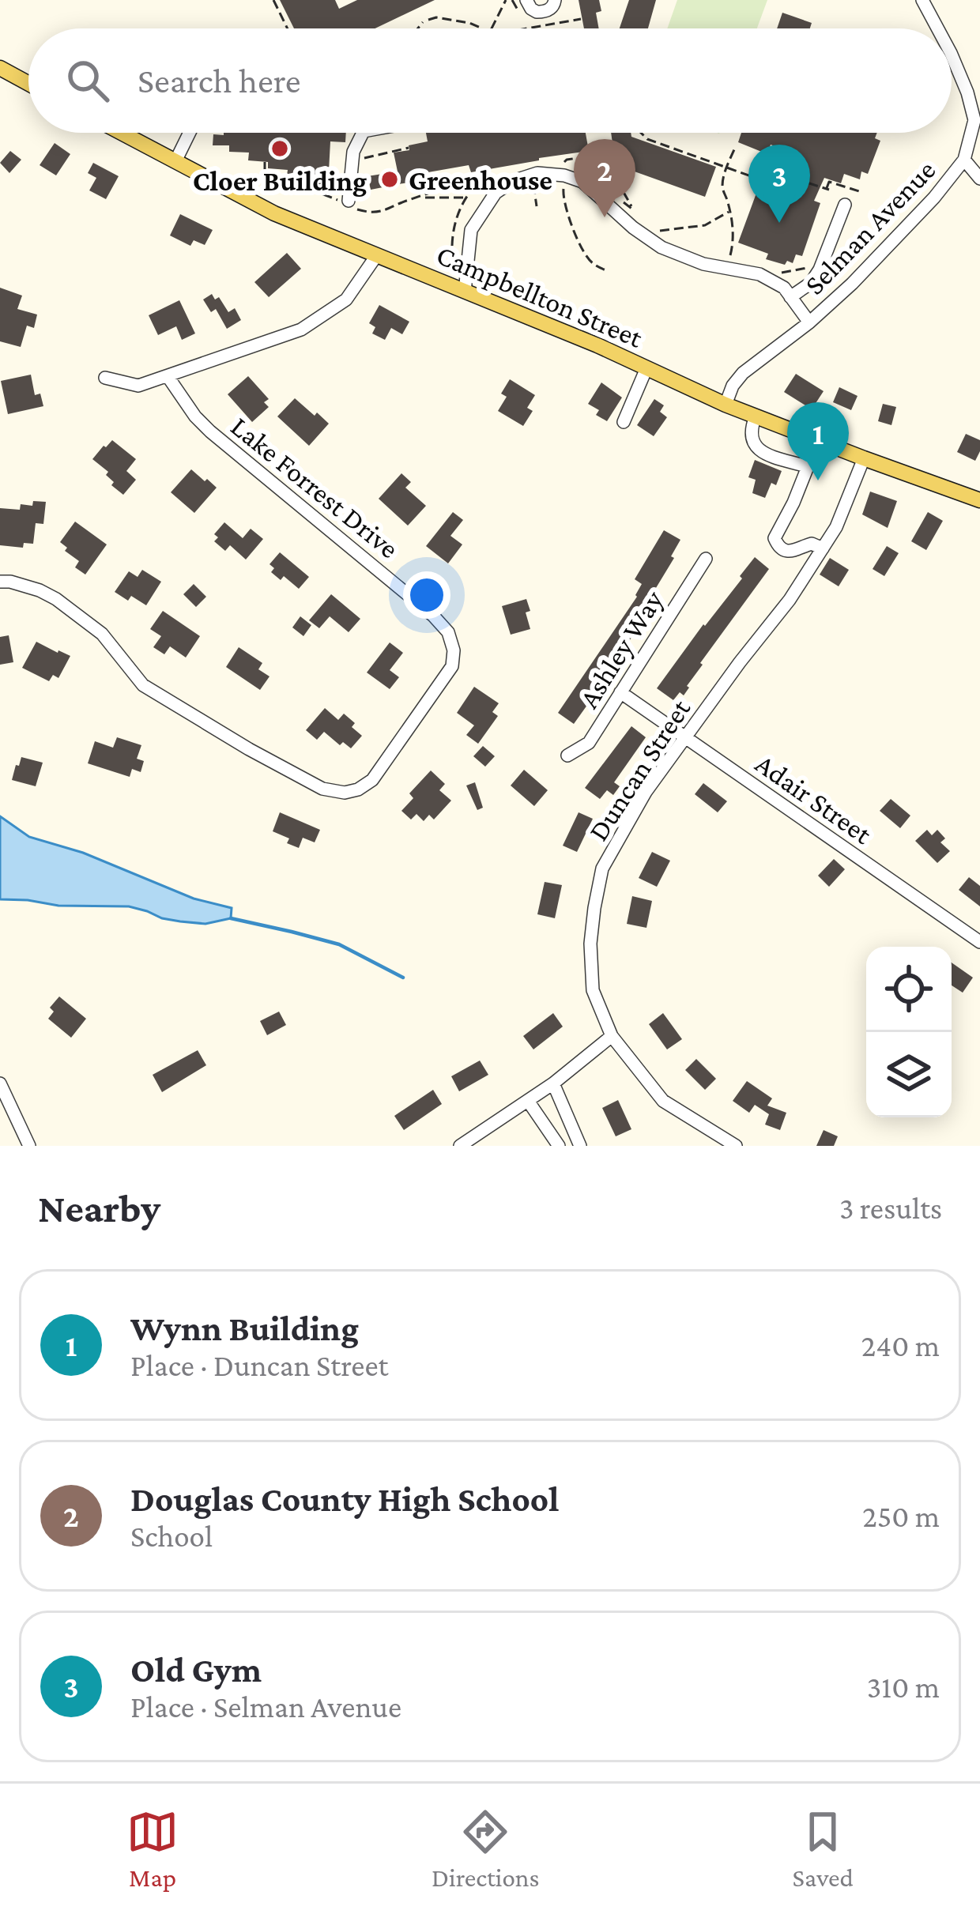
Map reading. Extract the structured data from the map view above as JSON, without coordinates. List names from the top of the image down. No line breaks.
{"streets":{"main road":["Campbellton Street"],"street":["Selman Avenue","Lake Forrest Drive","Ashley Way","Duncan Street","Adair Street"]},"crossings":[["Selman Avenue","Campbellton Street"],["Campbellton Street","Duncan Street"],["Ashley Way","Adair Street"],["Duncan Street","Adair Street"]],"places":["Cloer Building","Greenhouse"],"page":{"search":"Search here","pins":["2","3","1"],"heading":["Nearby","3 results"],"list":[{"mark":"1","name":"Wynn Building","note":"Place · Duncan Street","value":"240 m"},{"mark":"2","name":"Douglas County High School","note":"School","value":"250 m"},{"mark":"3","name":"Old Gym","note":"Place · Selman Avenue","value":"310 m"}],"nav":["Map","Directions","Saved"]}}
